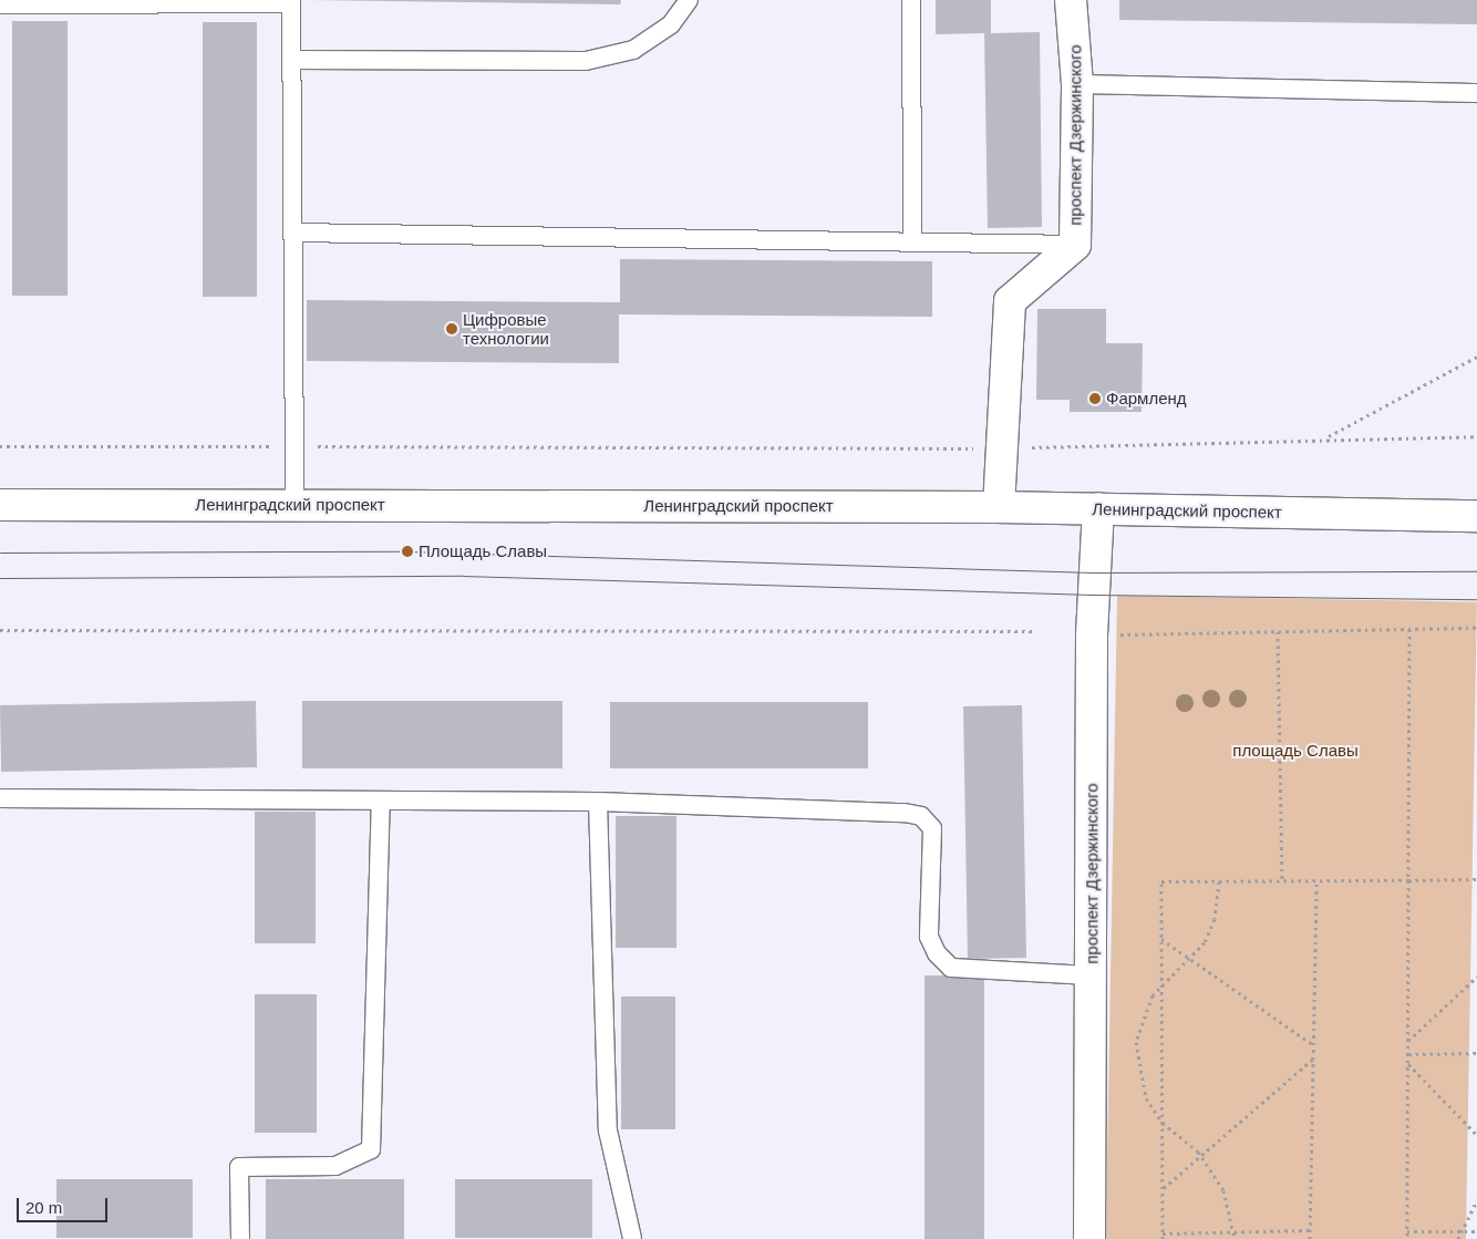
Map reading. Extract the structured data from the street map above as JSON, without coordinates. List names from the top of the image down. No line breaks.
{"streets":{"main road":["проспект Дзержинского","Ленинградский проспект"]},"crossings":[["проспект Дзержинского","Ленинградский проспект"]],"parks":["площадь Славы"],"places":["Цифровые технологии","Фармленд","Площадь Славы"],"scale_bar":"20 m"}
